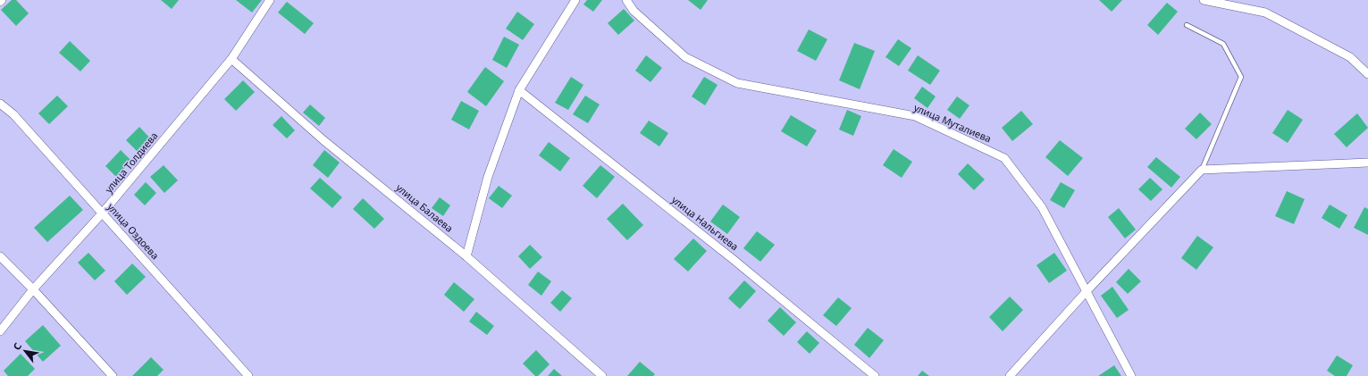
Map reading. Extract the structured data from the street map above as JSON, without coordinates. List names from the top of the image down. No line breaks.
{"streets":{"street":["улица Муталиева","улица Толдиева","улица Балаева","улица Нальгиева","улица Оздоева"]},"crossings":[["улица Толдиева","улица Балаева"],["улица Толдиева","улица Оздоева"]],"north":"top left"}
